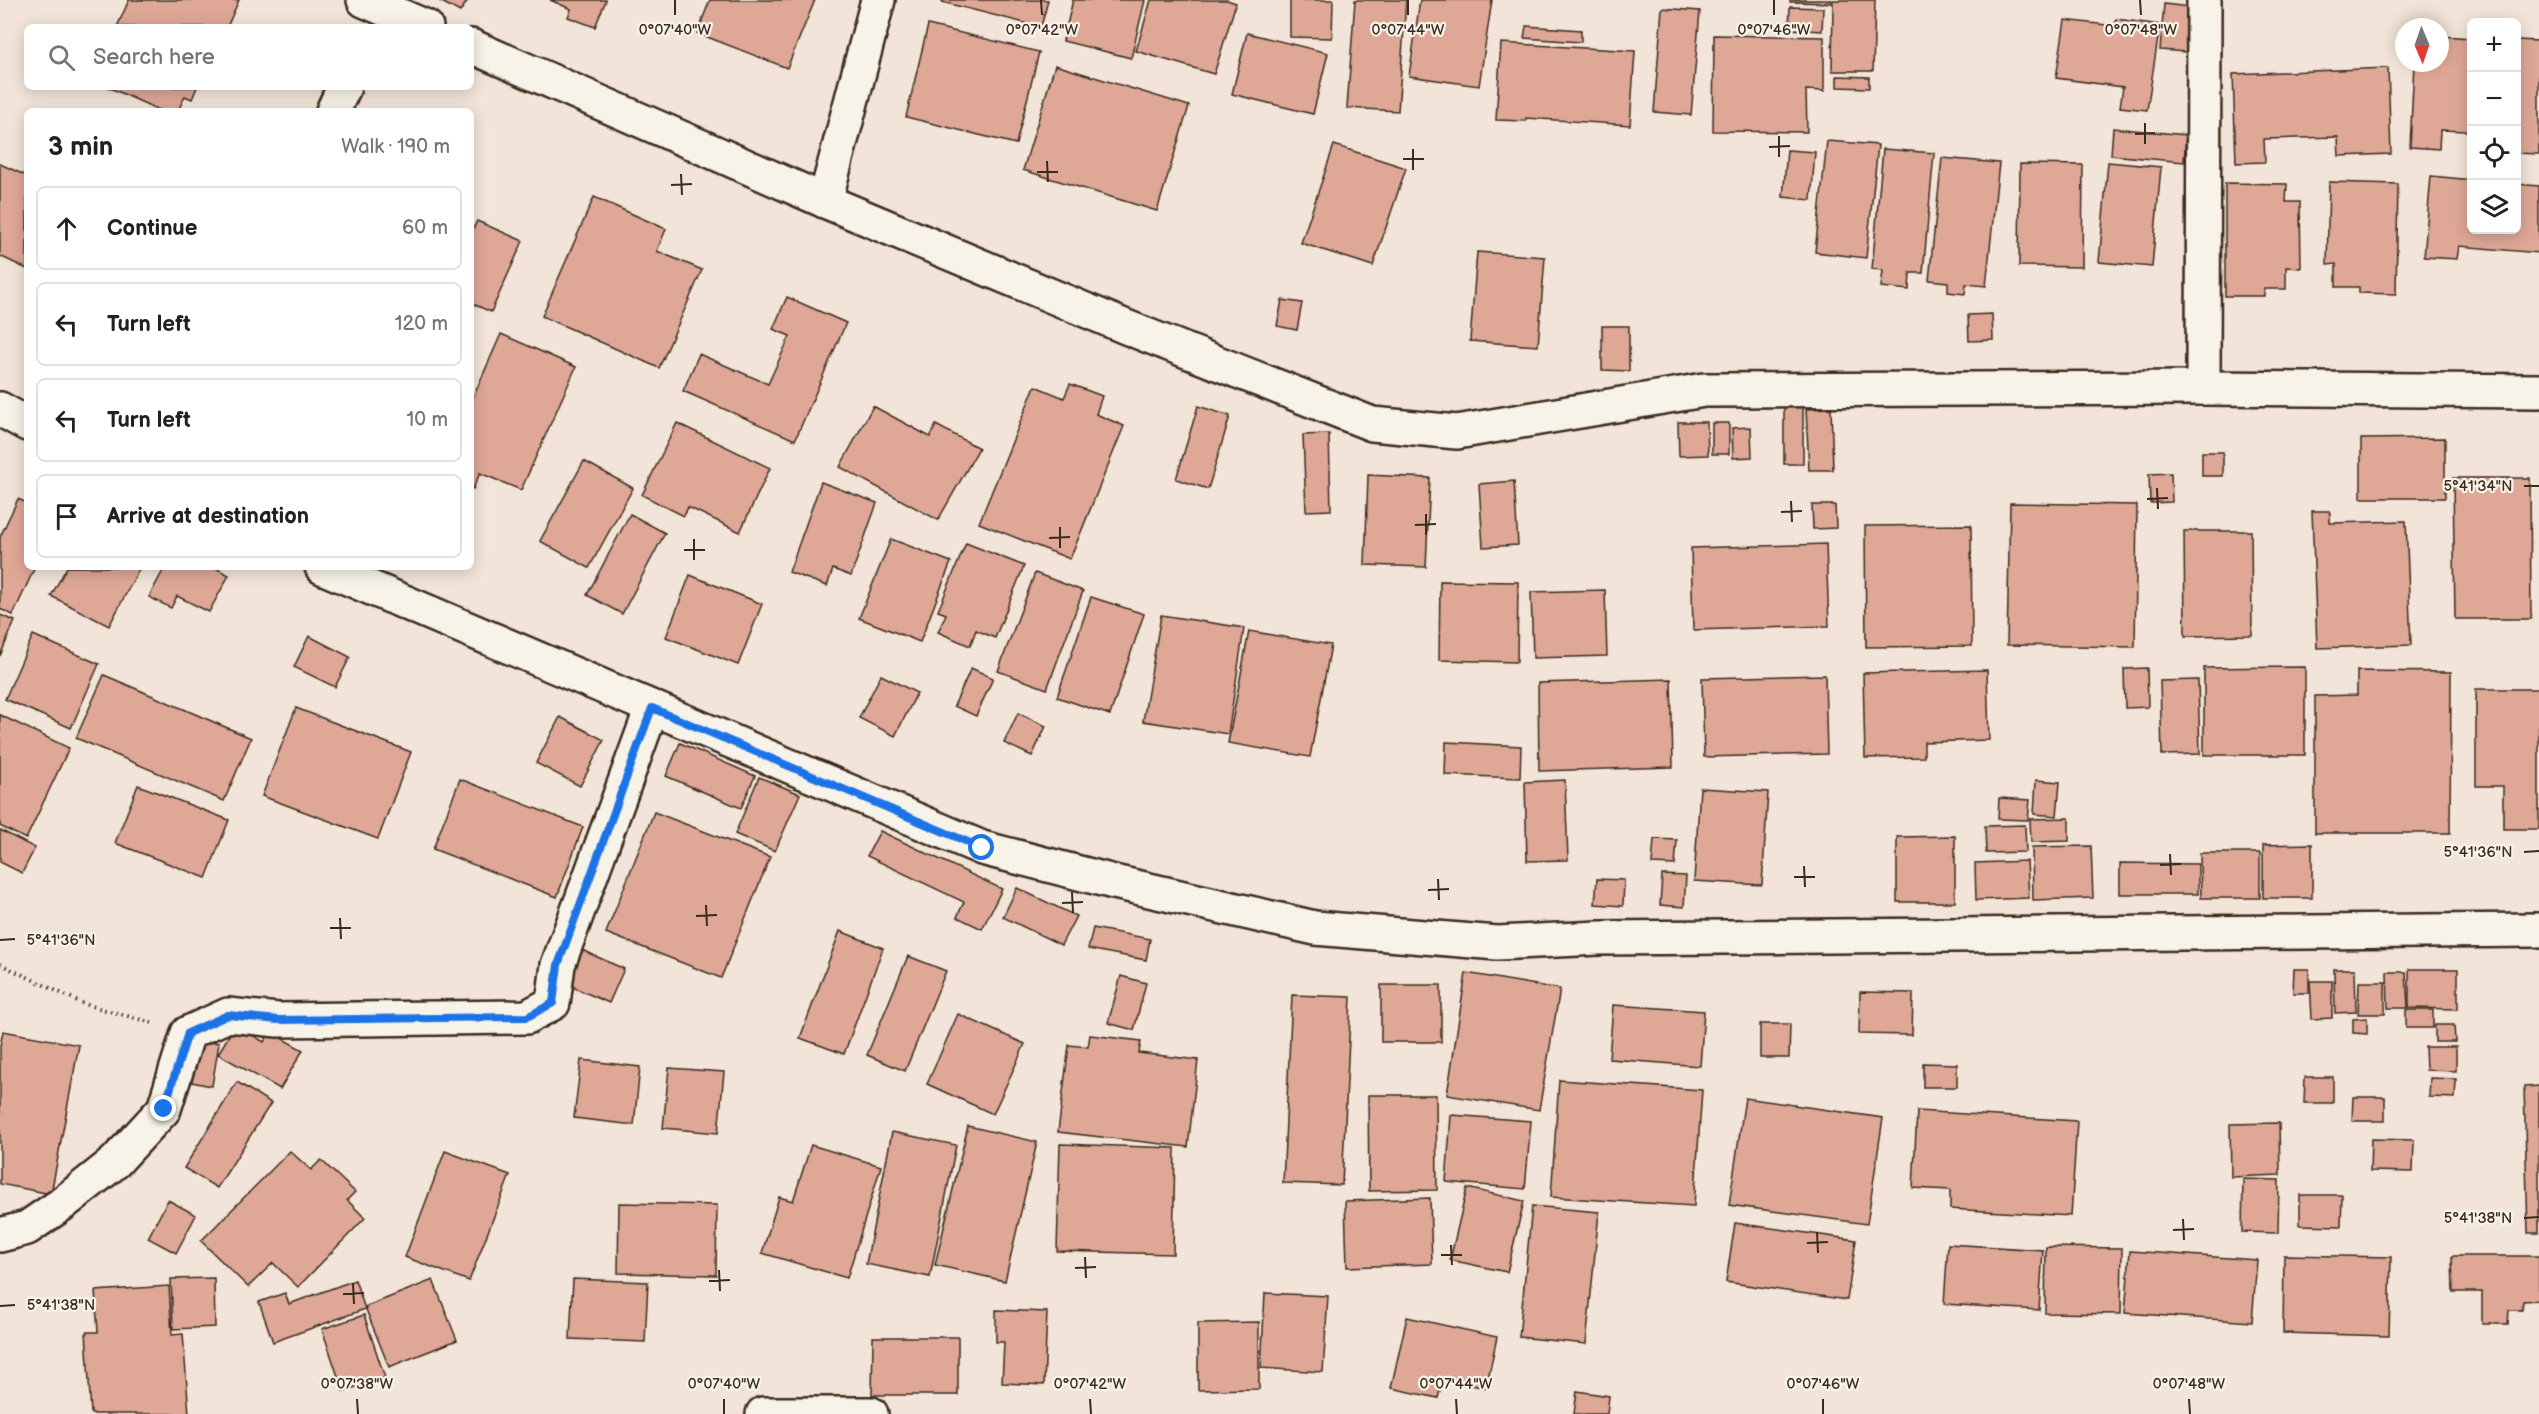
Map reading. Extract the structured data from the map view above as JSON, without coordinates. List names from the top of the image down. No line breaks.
{"north":"bottom","page":{"map_buttons":["+","−"],"search":"Search here","heading":["3 min","Walk · 190 m"],"list":[["Continue","60 m"],["Turn left","120 m"],["Turn left","10 m"],"Arrive at destination"]},"coordinates":["0°07'40\"W","0°07'42\"W","0°07'44\"W","0°07'46\"W","0°07'48\"W","5°41'34\"N","5°41'36\"N","5°41'38\"N","0°07'38\"W"]}
